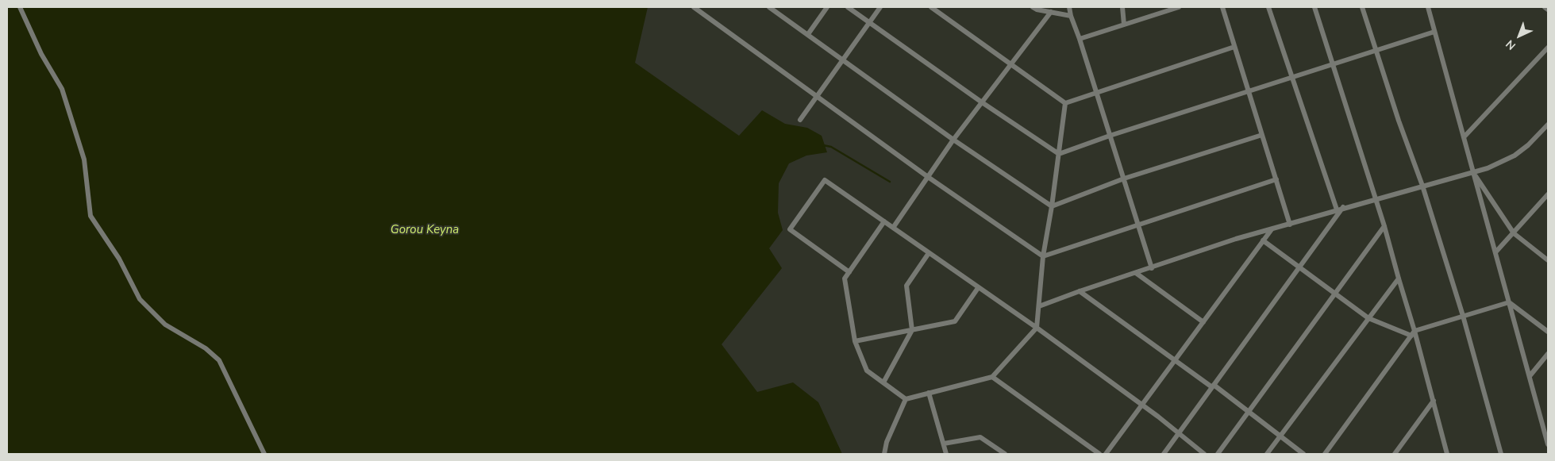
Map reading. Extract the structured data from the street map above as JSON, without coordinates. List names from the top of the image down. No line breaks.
{"water":["Gorou Keyna"],"north":"bottom left"}
